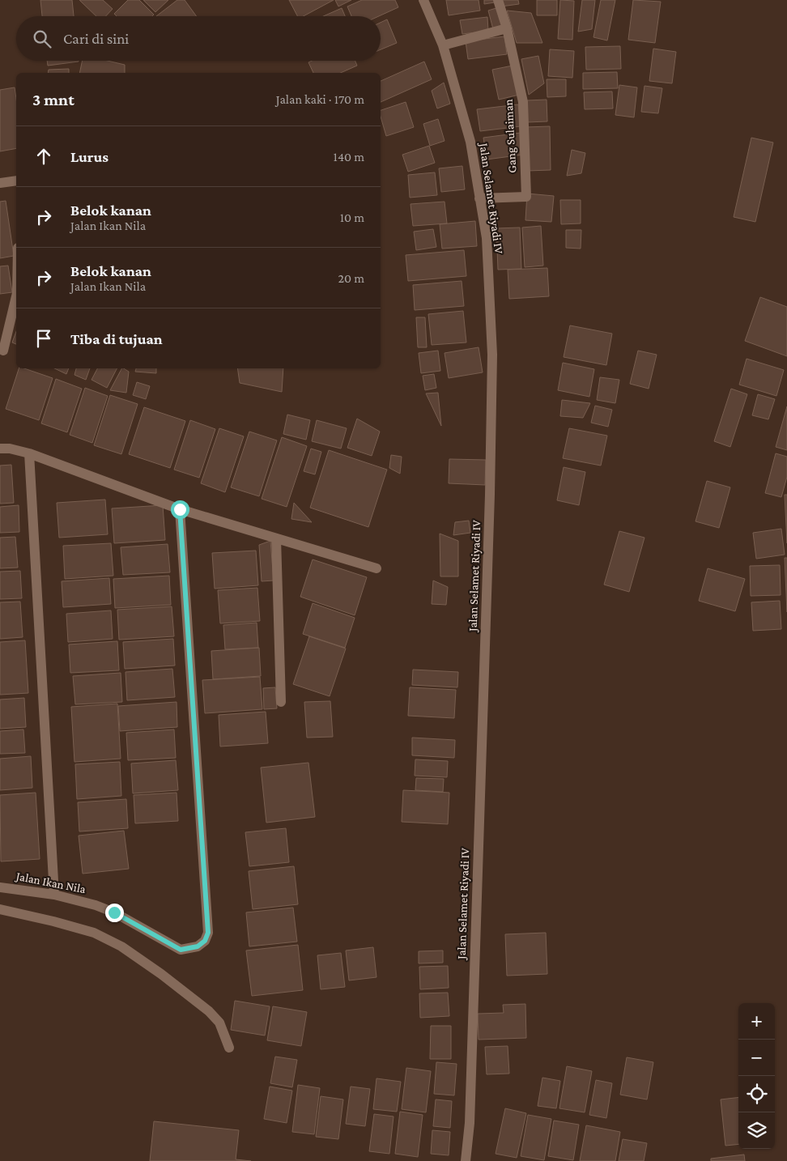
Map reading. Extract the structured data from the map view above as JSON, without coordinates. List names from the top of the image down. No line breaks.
{"streets":{"street":["Gang Sulaiman","Jalan Selamet Riyadi IV","Jalan Ikan Nila"]},"crossings":[["Gang Sulaiman","Jalan Selamet Riyadi IV"]],"page":{"search":"Cari di sini","heading":["3 mnt","Jalan kaki · 170 m"],"list":[["Lurus","140 m"],["Belok kanan","Jalan Ikan Nila","10 m"],["Belok kanan","Jalan Ikan Nila","20 m"],"Tiba di tujuan"],"map_buttons":["+","−"]}}
